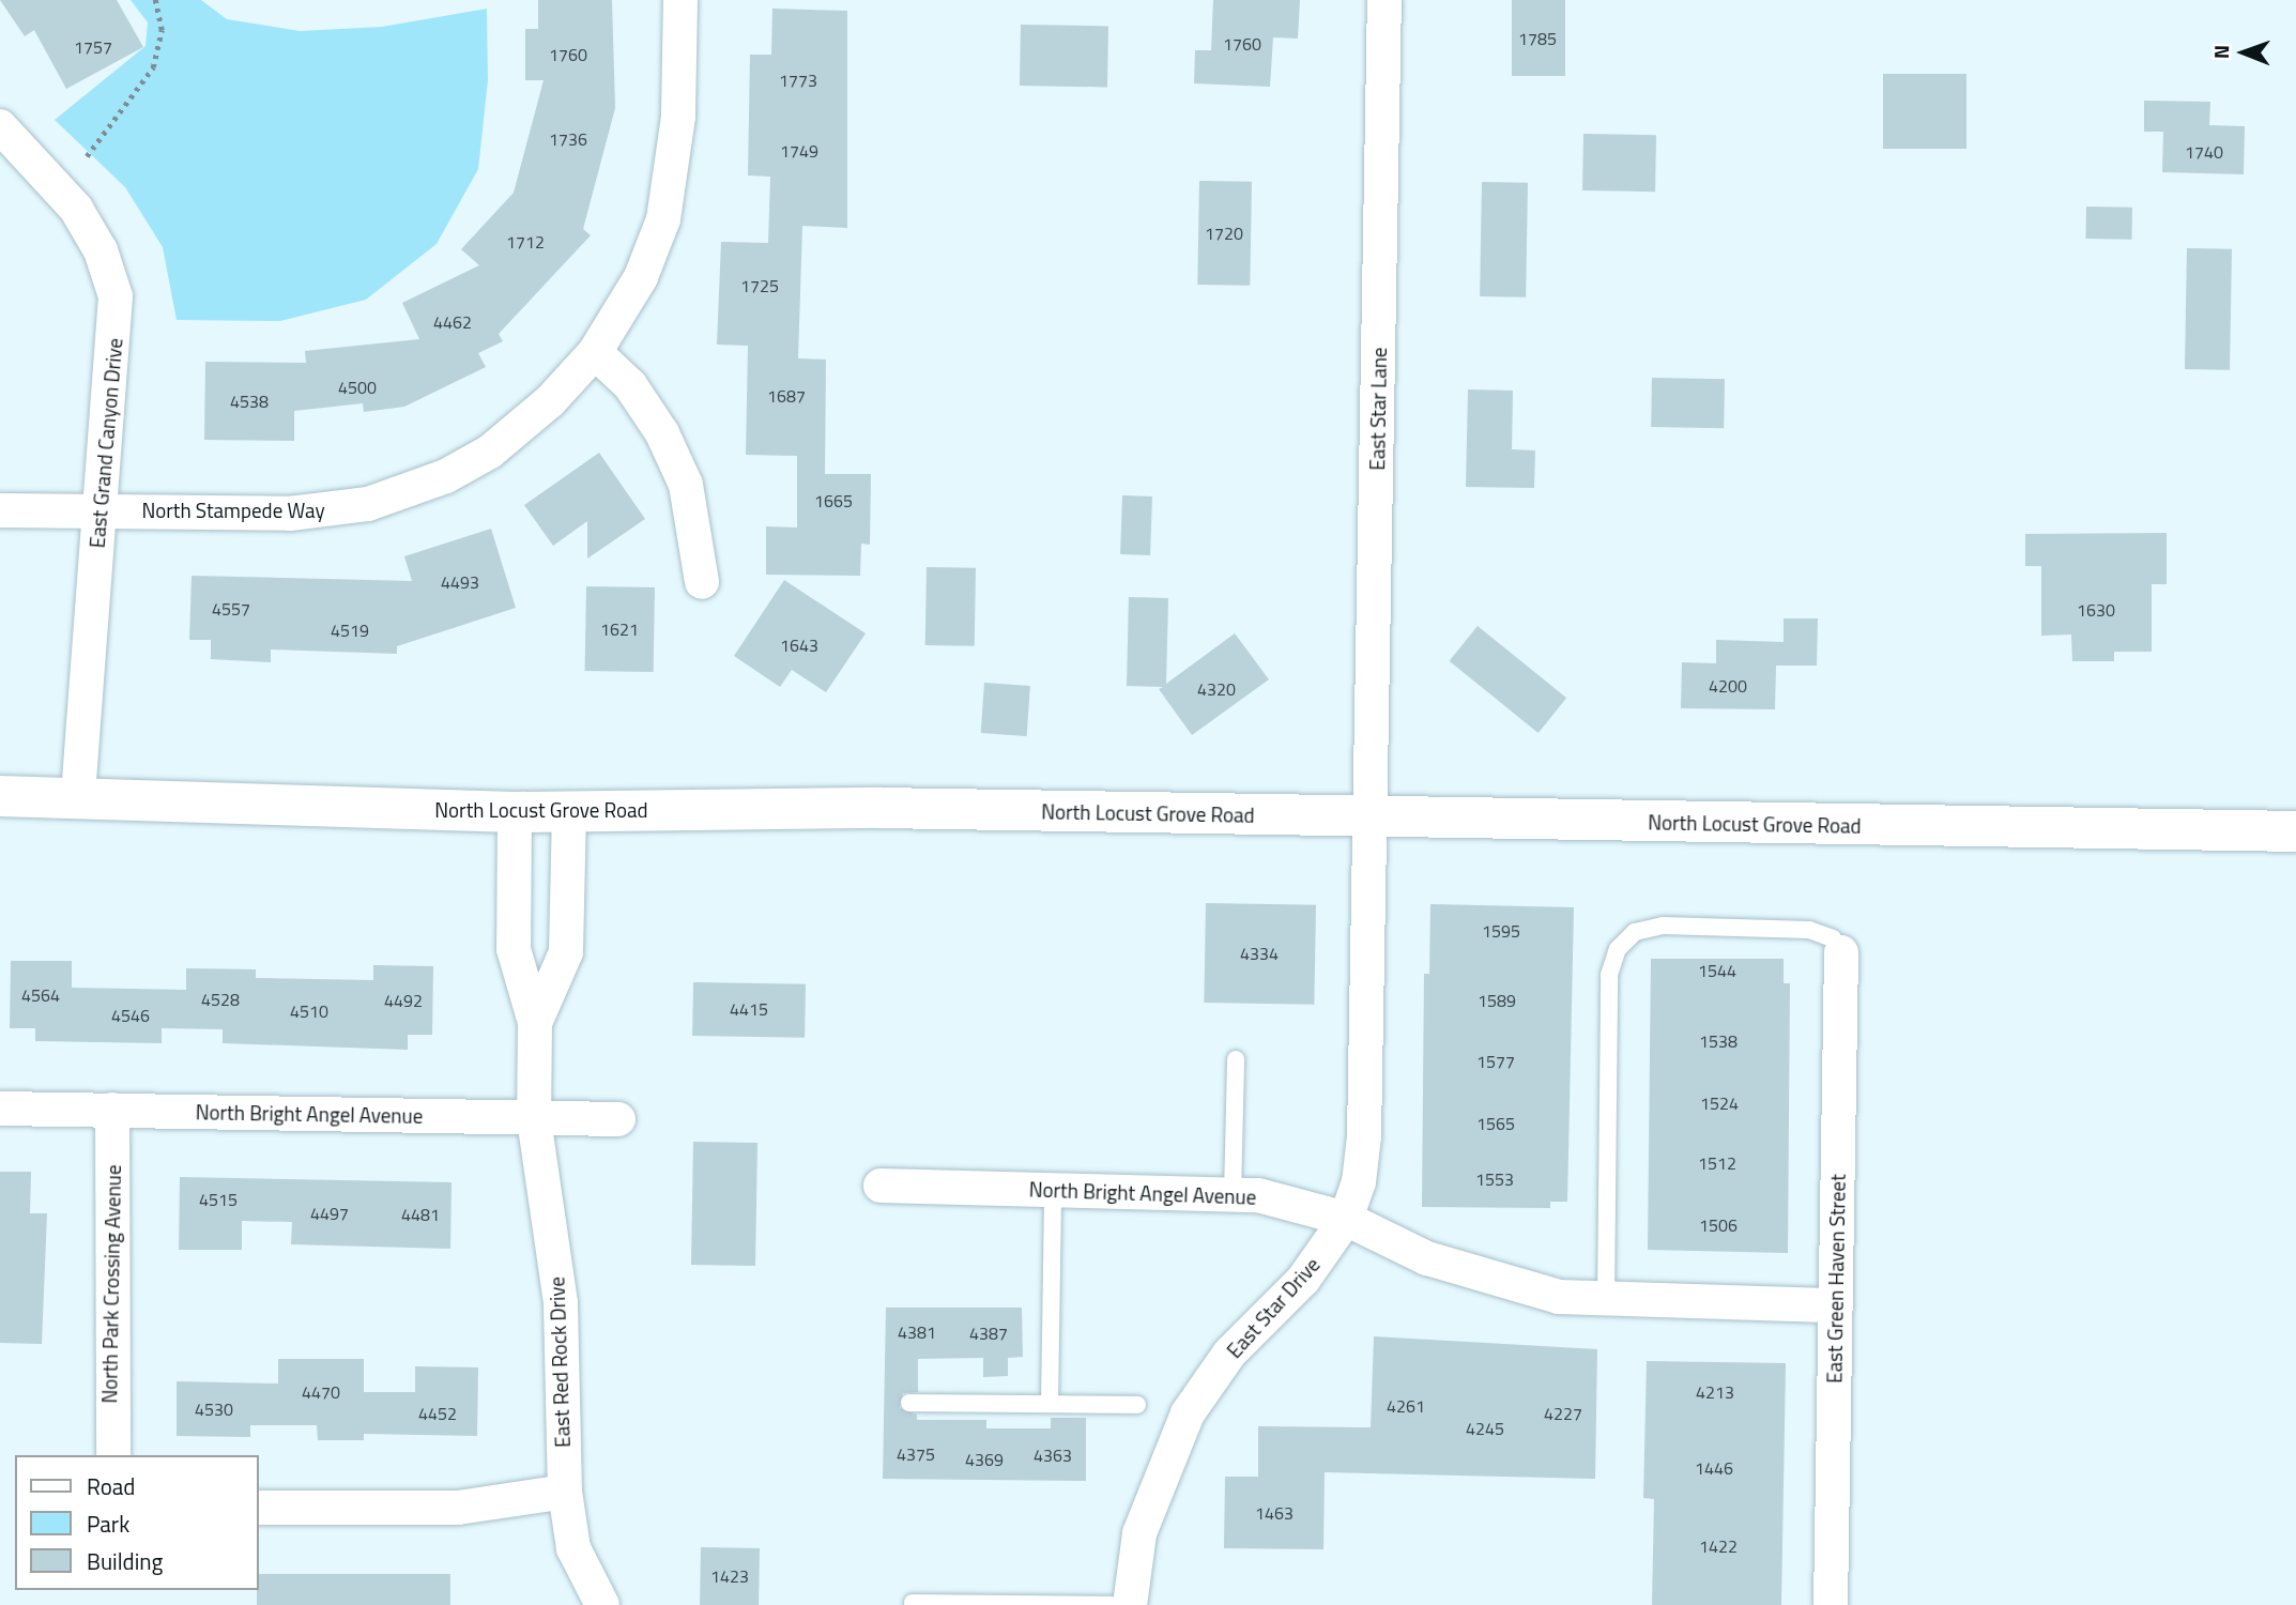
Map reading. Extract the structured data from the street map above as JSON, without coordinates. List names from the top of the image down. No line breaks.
{"streets":{"main road":["North Locust Grove Road"],"street":["East Star Lane","East Grand Canyon Drive","North Stampede Way","North Bright Angel Avenue","East Green Haven Street","North Park Crossing Avenue","East Star Drive","East Red Rock Drive"]},"crossings":[["East Star Lane","North Locust Grove Road"],["East Star Lane","East Star Drive"],["East Grand Canyon Drive","North Stampede Way"],["East Grand Canyon Drive","North Locust Grove Road"],["North Locust Grove Road","East Star Drive"],["North Locust Grove Road","East Red Rock Drive"],["North Bright Angel Avenue","East Green Haven Street"],["North Bright Angel Avenue","North Park Crossing Avenue"],["North Bright Angel Avenue","East Star Drive"],["North Bright Angel Avenue","East Red Rock Drive"]],"house_numbers":["1785","1760","1757","1760","1773","1736","1749","1740","1720","1712","1725","4462","4500","1687","4538","1665","4493","4557","1630","1621","4519","1643","4200","4320","1595","4334","1544","4564","4528","4492","1589","4415","4510","4546","1538","1577","1524","1565","1512","1553","4515","4497","4481","1506","4381","4387","4470","4213","4261","4530","4452","4227","4245","4375","4363","4369","1446","1463","1422","1423"],"legend":["Road","Park","Building"],"north":"left"}
